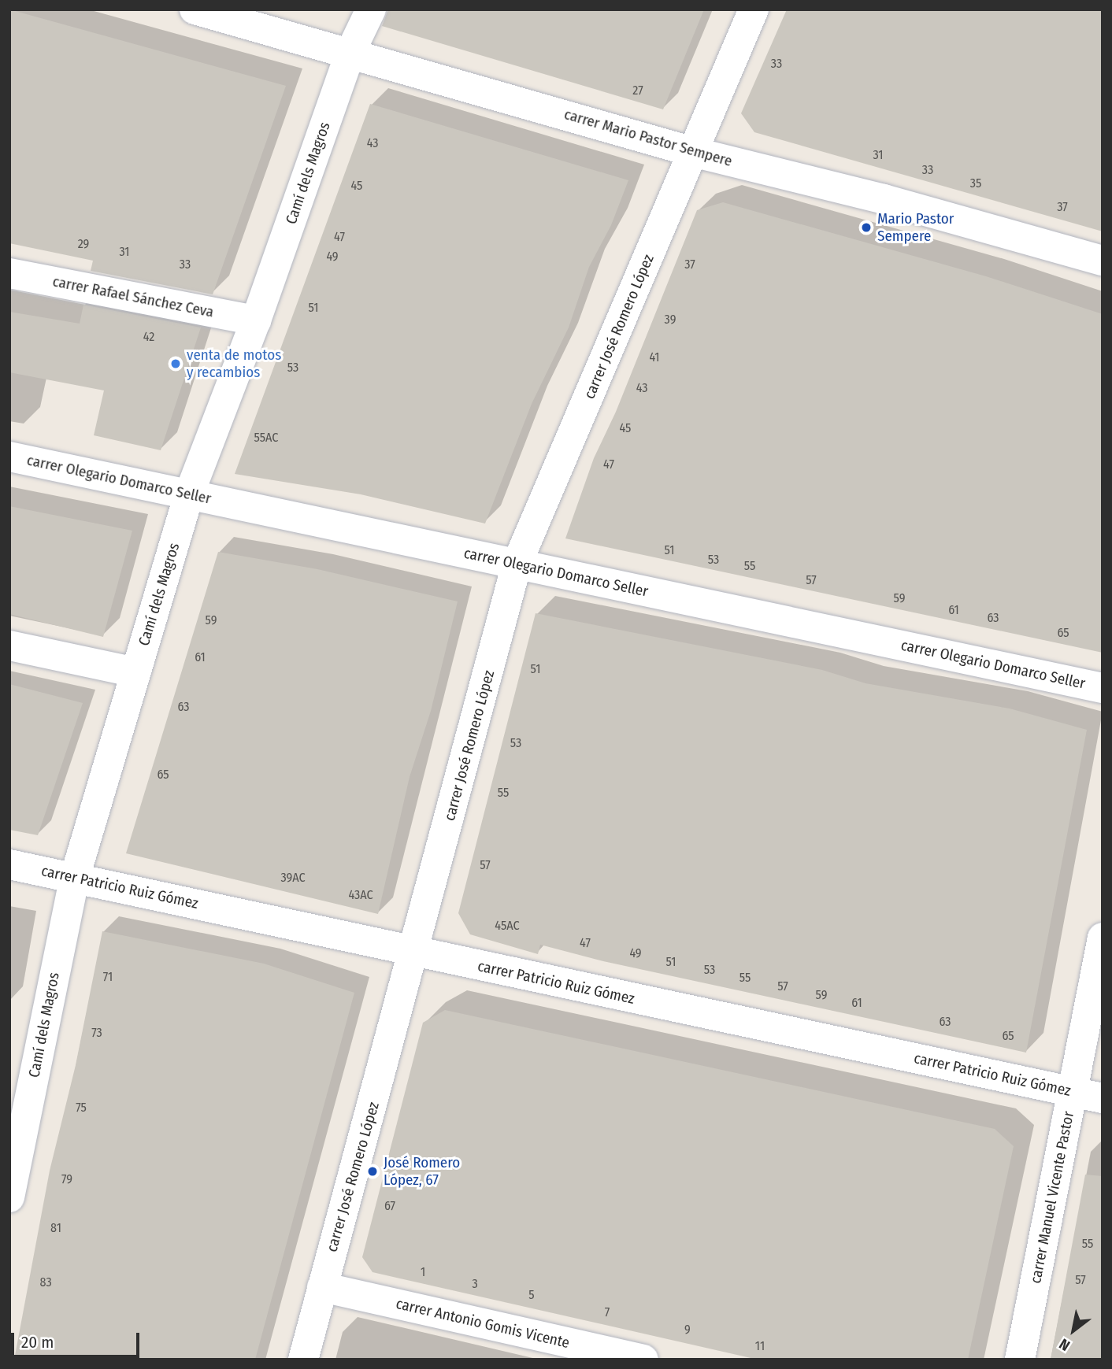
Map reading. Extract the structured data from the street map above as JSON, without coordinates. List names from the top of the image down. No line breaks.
{"streets":{"street":["carrer Mario Pastor Sempere","Camí dels Magros","carrer Rafael Sánchez Ceva","carrer José Romero López","carrer Olegario Domarco Seller","carrer Patricio Ruiz Gómez","carrer Manuel Vicente Pastor","carrer Antonio Gomis Vicente"]},"crossings":[["carrer Mario Pastor Sempere","Camí dels Magros"],["carrer Mario Pastor Sempere","carrer José Romero López"],["Camí dels Magros","carrer Rafael Sánchez Ceva"],["Camí dels Magros","carrer Olegario Domarco Seller"],["Camí dels Magros","carrer Patricio Ruiz Gómez"],["carrer José Romero López","carrer Olegario Domarco Seller"],["carrer José Romero López","carrer Patricio Ruiz Gómez"],["carrer José Romero López","carrer Antonio Gomis Vicente"],["carrer Patricio Ruiz Gómez","carrer Manuel Vicente Pastor"]],"places":["Mario Pastor Sempere","venta de motos y recambios","José Romero López, 67"],"house_numbers":["33","27","43","31","33","35","45","37","47","29","31","49","33","37","51","39","42","41","53","43","45","55AC","47","51","53","55","57","59","61","63","59","65","61","51","63","53","65","55","57","39AC","43AC","45AC","47","49","51","53","71","55","57","59","61","63","73","65","75","79","67","81","55","1","57","83","3","5","7","9","11"],"scale_bar":"20 m","north":"bottom left"}
